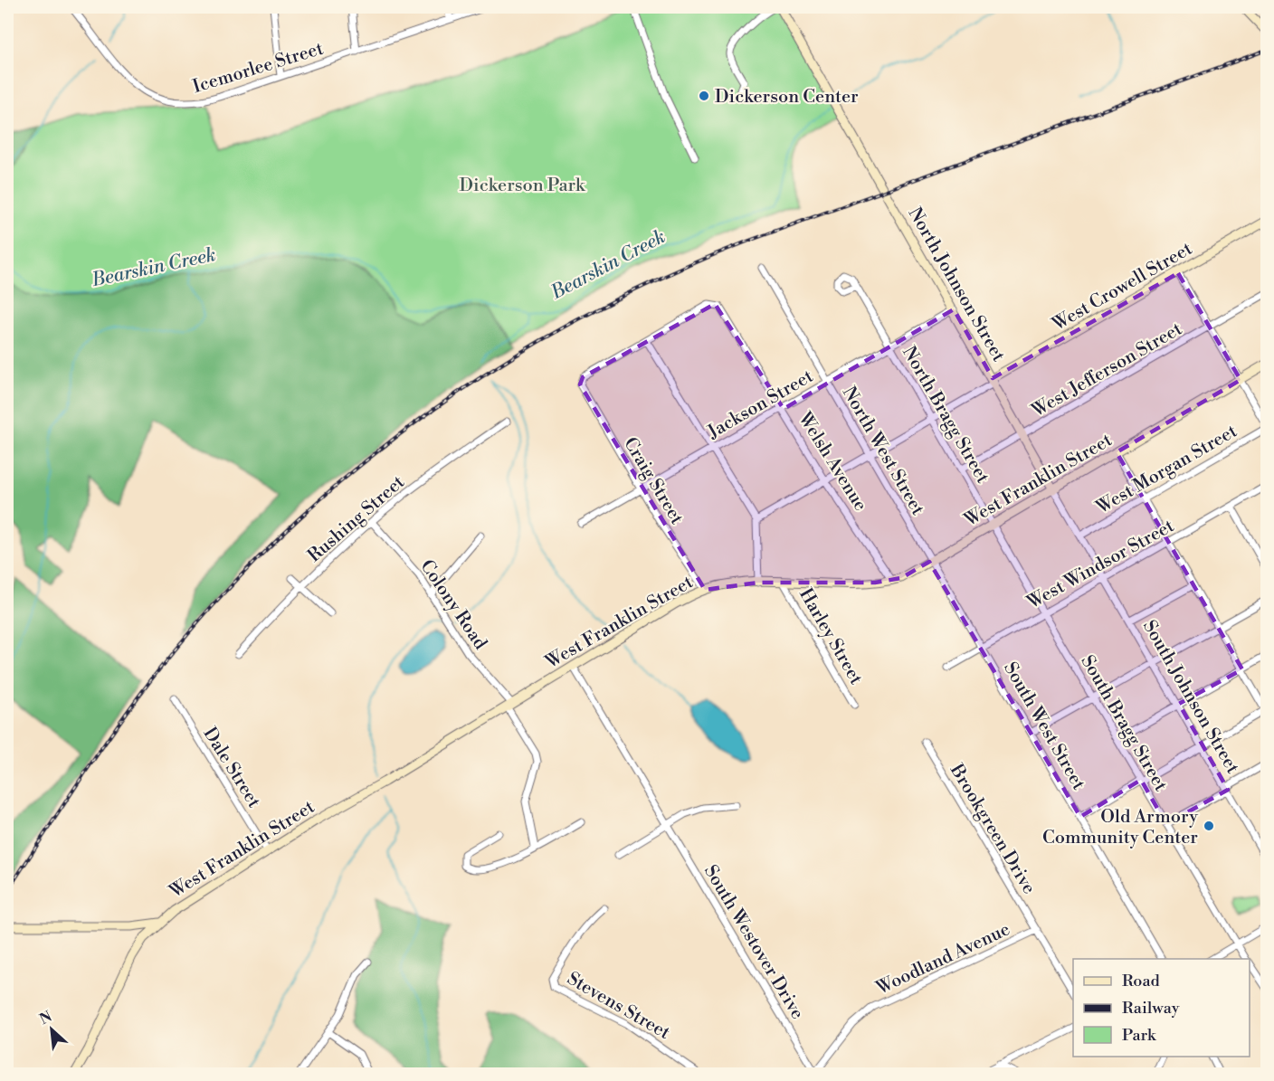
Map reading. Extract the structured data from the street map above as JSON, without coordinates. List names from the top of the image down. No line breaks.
{"streets":{"main road":["North Johnson Street","West Crowell Street","West Franklin Street"],"street":["Icemorlee Street","West Jefferson Street","Jackson Street","North Bragg Street","North West Street","Welsh Avenue","West Morgan Street","Craig Street","Rushing Street","West Windsor Street","Colony Road","Harley Street","South Johnson Street","South Bragg Street","South West Street","Dale Street","Brookgreen Drive","South Westover Drive","Woodland Avenue","Stevens Street"]},"crossings":[["North Johnson Street","West Crowell Street"],["North Johnson Street","West Jefferson Street"],["North Johnson Street","Jackson Street"],["North Johnson Street","West Morgan Street"],["North Johnson Street","West Franklin Street"],["North Johnson Street","West Windsor Street"],["North Johnson Street","South Johnson Street"],["West Crowell Street","North Bragg Street"],["West Crowell Street","North West Street"],["West Crowell Street","Welsh Avenue"],["West Jefferson Street","North Bragg Street"],["Jackson Street","North Bragg Street"],["Jackson Street","North West Street"],["Jackson Street","Welsh Avenue"],["Jackson Street","Craig Street"],["North Bragg Street","West Franklin Street"],["North Bragg Street","West Windsor Street"],["North Bragg Street","South Bragg Street"],["North West Street","West Franklin Street"],["North West Street","West Windsor Street"],["North West Street","South West Street"],["Welsh Avenue","West Franklin Street"],["Welsh Avenue","Craig Street"],["West Franklin Street","Craig Street"],["West Franklin Street","Colony Road"],["West Franklin Street","Harley Street"],["West Franklin Street","Dale Street"],["West Franklin Street","South Westover Drive"],["Rushing Street","Colony Road"],["West Windsor Street","South Johnson Street"],["West Windsor Street","South Bragg Street"],["West Windsor Street","South West Street"],["Brookgreen Drive","Woodland Avenue"],["South Westover Drive","Woodland Avenue"]],"water":["Bearskin Creek"],"parks":["Dickerson Park"],"places":["Dickerson Center","Old Armory Community Center"],"legend":["Road","Railway","Park"],"north":"top left"}
